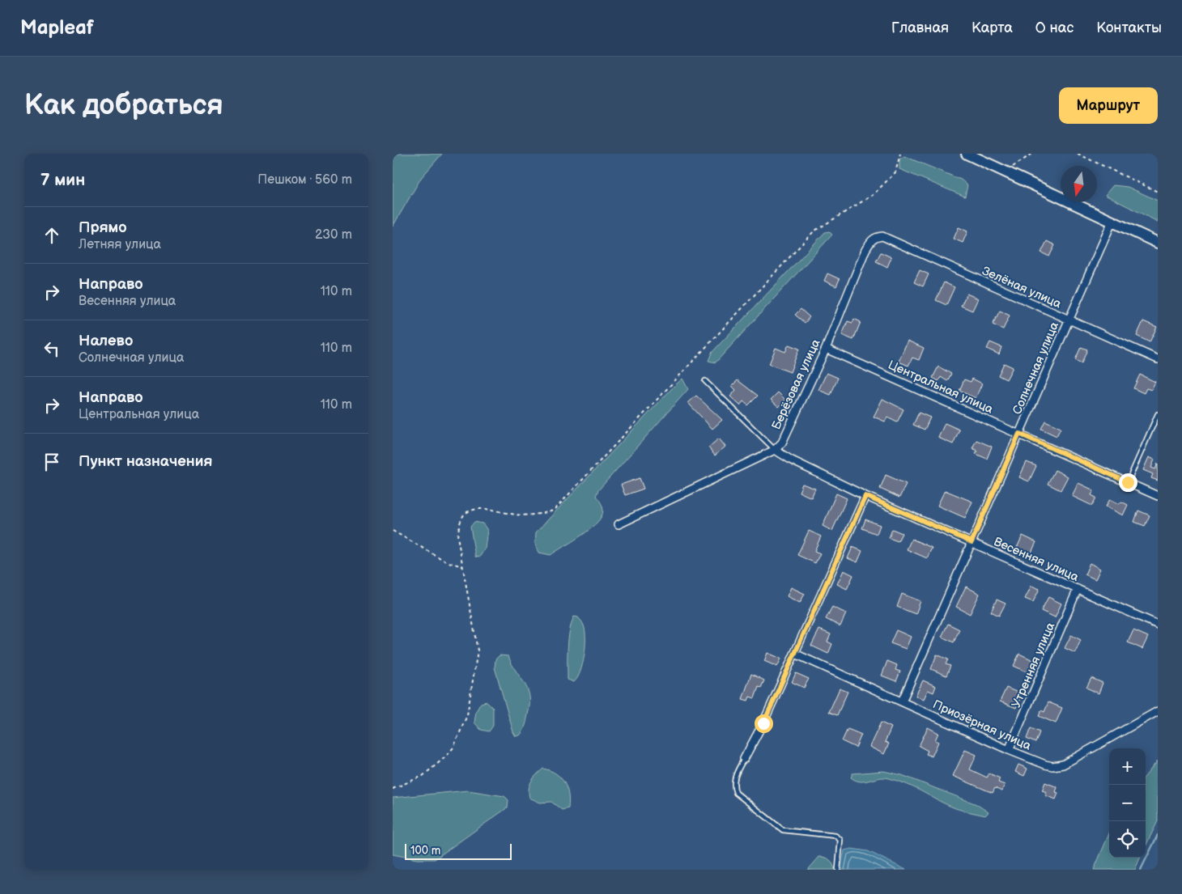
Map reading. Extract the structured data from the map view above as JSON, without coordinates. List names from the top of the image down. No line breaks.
{"streets":{"street":["Зелёная улица","Солнечная улица","Берёзовая улица","Центральная улица","Весенняя улица","Утренняя улица","Приозёрная улица"]},"crossings":[["Зелёная улица","Солнечная улица"],["Зелёная улица","Берёзовая улица"],["Солнечная улица","Центральная улица"],["Солнечная улица","Весенняя улица"],["Солнечная улица","Приозёрная улица"],["Берёзовая улица","Центральная улица"],["Берёзовая улица","Весенняя улица"],["Весенняя улица","Утренняя улица"],["Утренняя улица","Приозёрная улица"]],"scale_bar":"100 m","north":"bottom","page":{"header":"Mapleaf","nav":["Главная","Карта","О нас","Контакты"],"buttons":"Маршрут","title":"Как добраться","heading":["7 мин","Пешком · 560 m"],"list":[["Прямо","Летняя улица","230 m"],["Направо","Весенняя улица","110 m"],["Налево","Солнечная улица","110 m"],["Направо","Центральная улица","110 m"],"Пункт назначения"],"map_buttons":["+","−"],"scale":"100 m"}}
